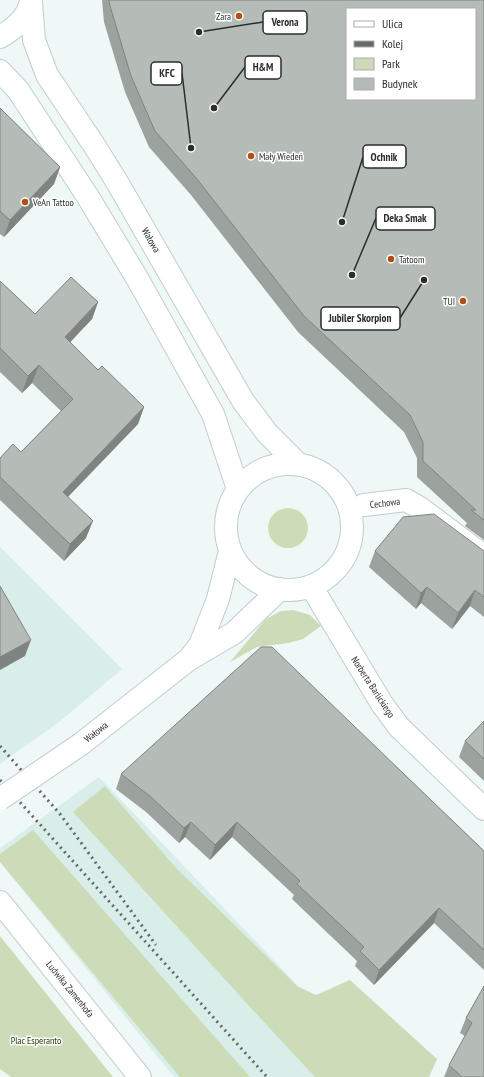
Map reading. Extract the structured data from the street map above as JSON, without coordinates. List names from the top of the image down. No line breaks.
{"streets":{"street":["Wałowa","Cechowa","Norberta Barlickiego","Ludwika Zamenhofa"]},"crossings":[["Wałowa","Norberta Barlickiego"]],"parks":["Plac Esperanto"],"places":["Zara","Verona","H&M","KFC","Mały Wiedeń","VeAn Tattoo","Ochnik","Tatoom","Deka Smak","Jubiler Skorpion","TUI"],"legend":["Ulica","Kolej","Park","Budynek"]}
